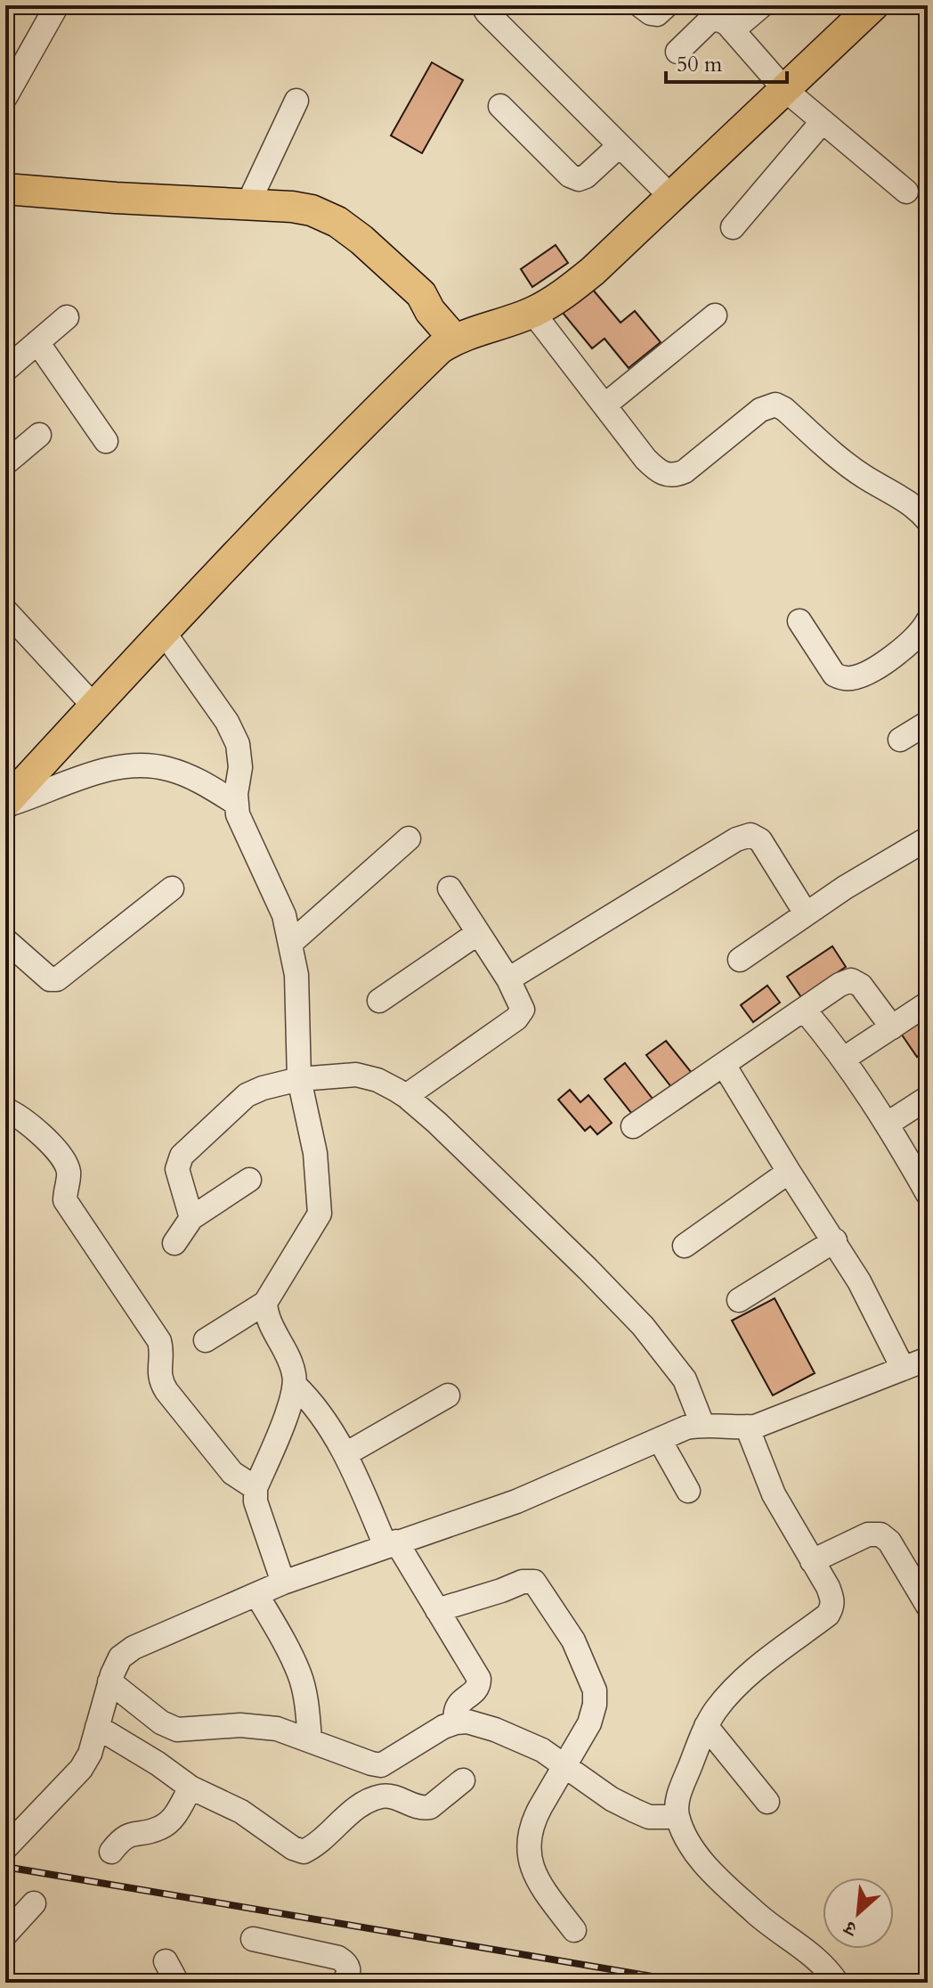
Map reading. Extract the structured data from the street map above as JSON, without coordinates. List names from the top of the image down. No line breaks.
{"scale_bar":"50 m","north":"bottom left"}
